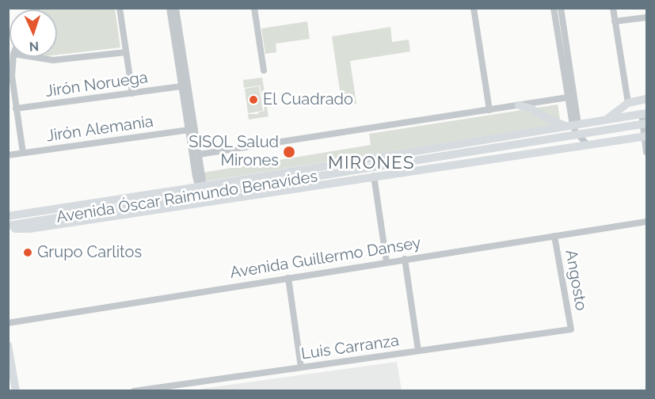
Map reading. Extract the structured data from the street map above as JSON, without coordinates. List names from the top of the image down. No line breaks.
{"streets":{"main road":["Avenida Óscar Raimundo Benavides"],"street":["Jirón Noruega","Jirón Alemania","Avenida Guillermo Dansey","Angosto","Luis Carranza"]},"crossings":[["Avenida Guillermo Dansey","Angosto"],["Angosto","Luis Carranza"]],"districts":["MIRONES"],"places":["El Cuadrado","SISOL Salud Mirones","Grupo Carlitos"],"north":"bottom"}
